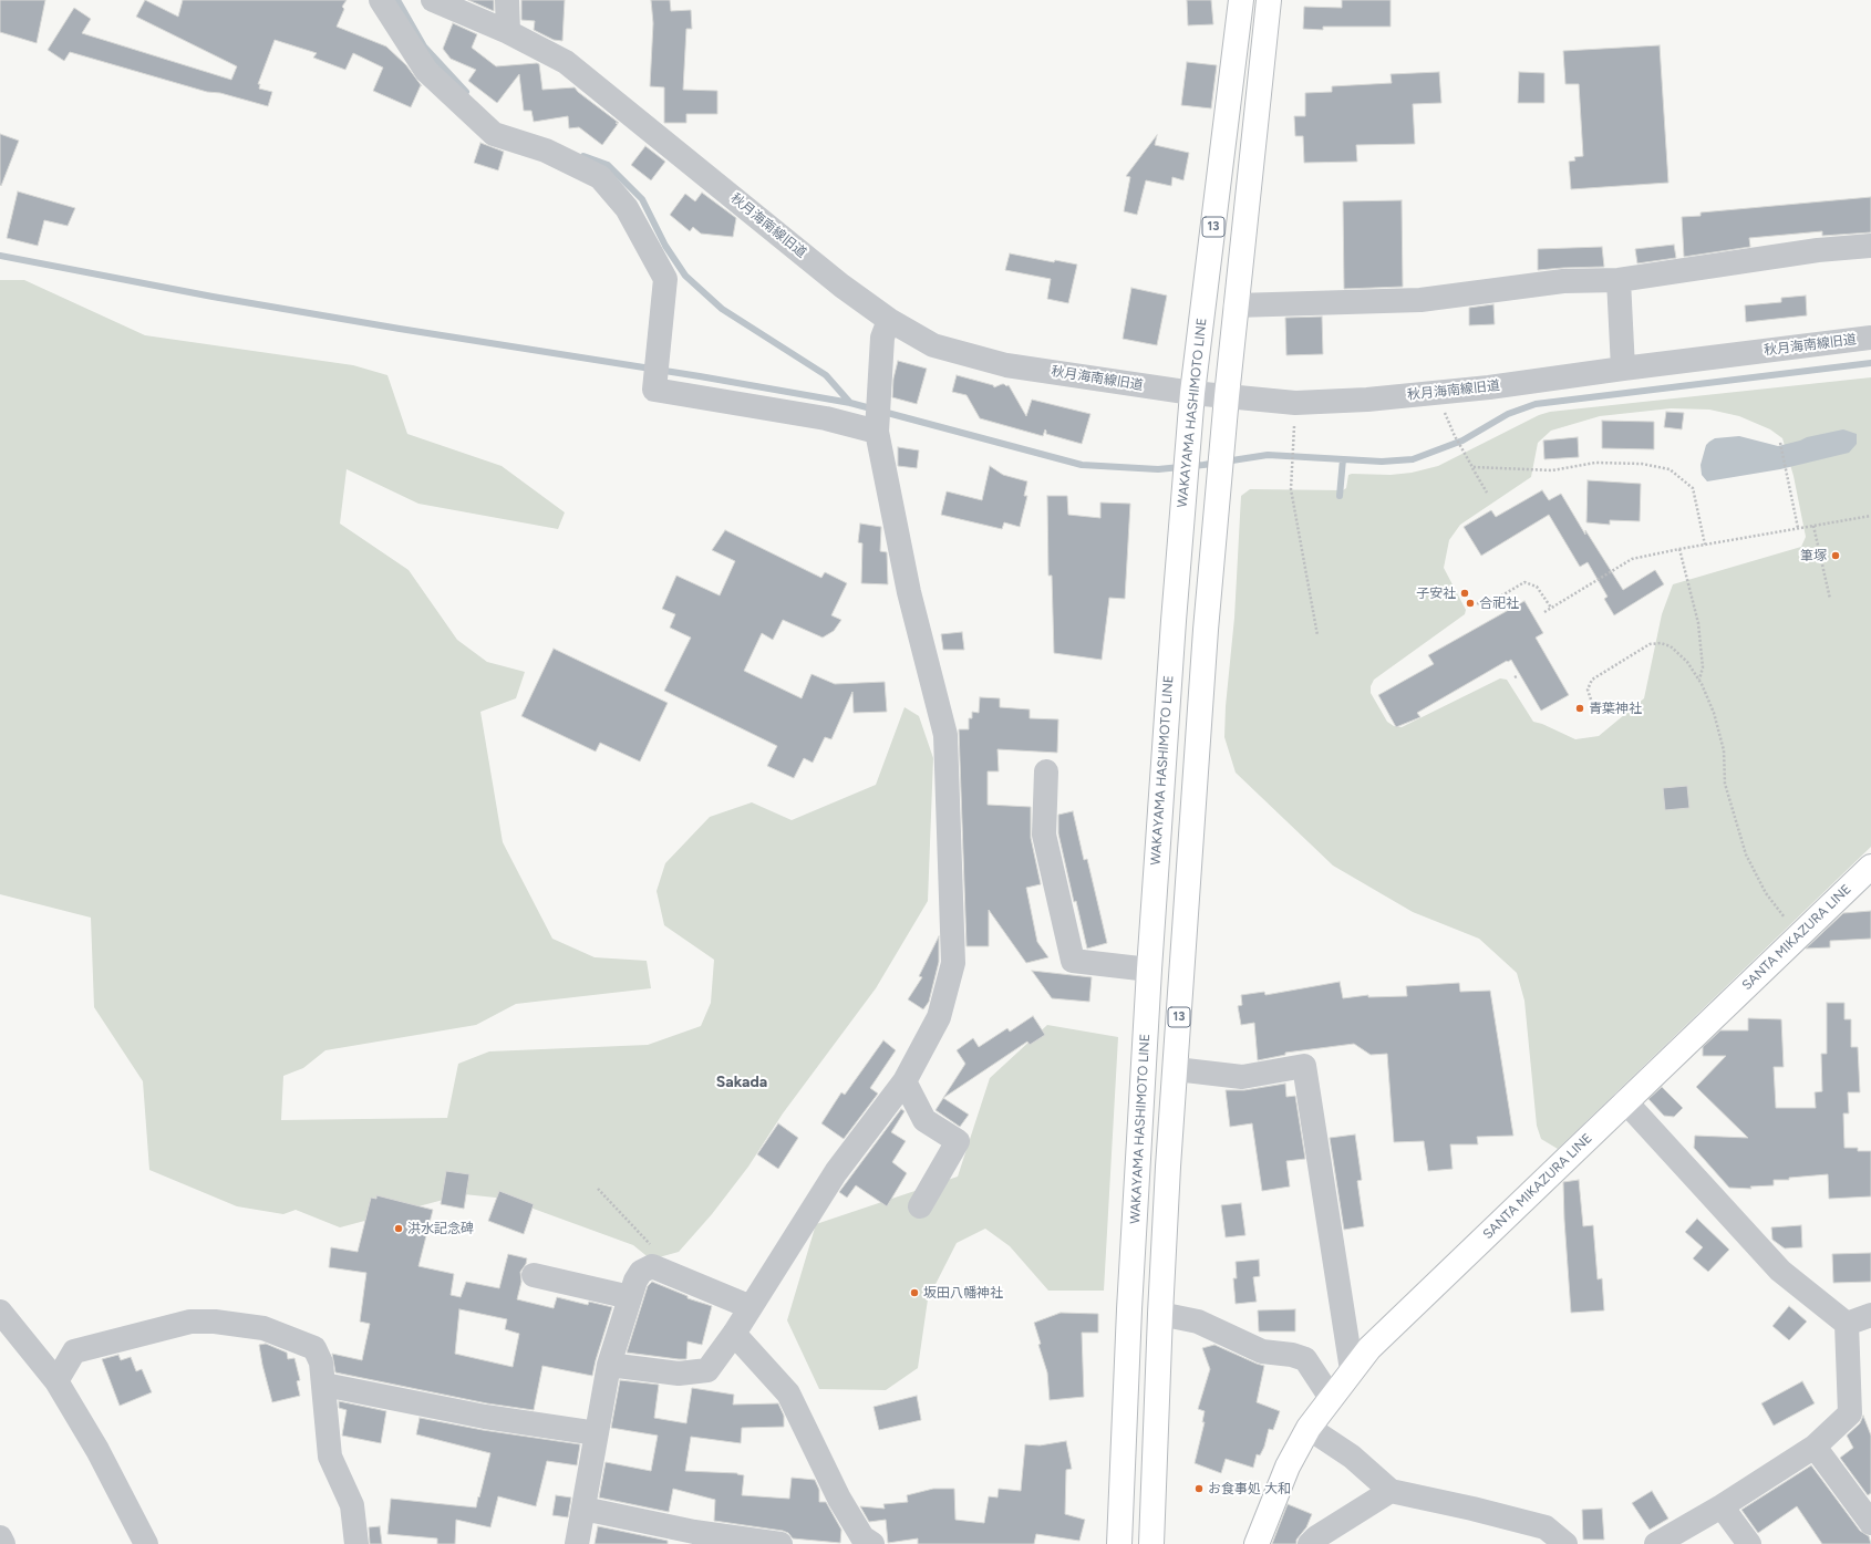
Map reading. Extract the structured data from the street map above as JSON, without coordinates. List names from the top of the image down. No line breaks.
{"streets":{"main road":["13","WAKAYAMA HASHIMOTO LINE","SANTA MIKAZURA LINE"],"street":["秋月海南線旧道"]},"crossings":[["秋月海南線旧道","13"],["秋月海南線旧道","WAKAYAMA HASHIMOTO LINE"]],"districts":["Sakada"],"places":["筆塚","子安社","合祀社","青葉神社","洪水記念碑","坂田八幡神社","お食事処 大和"]}
